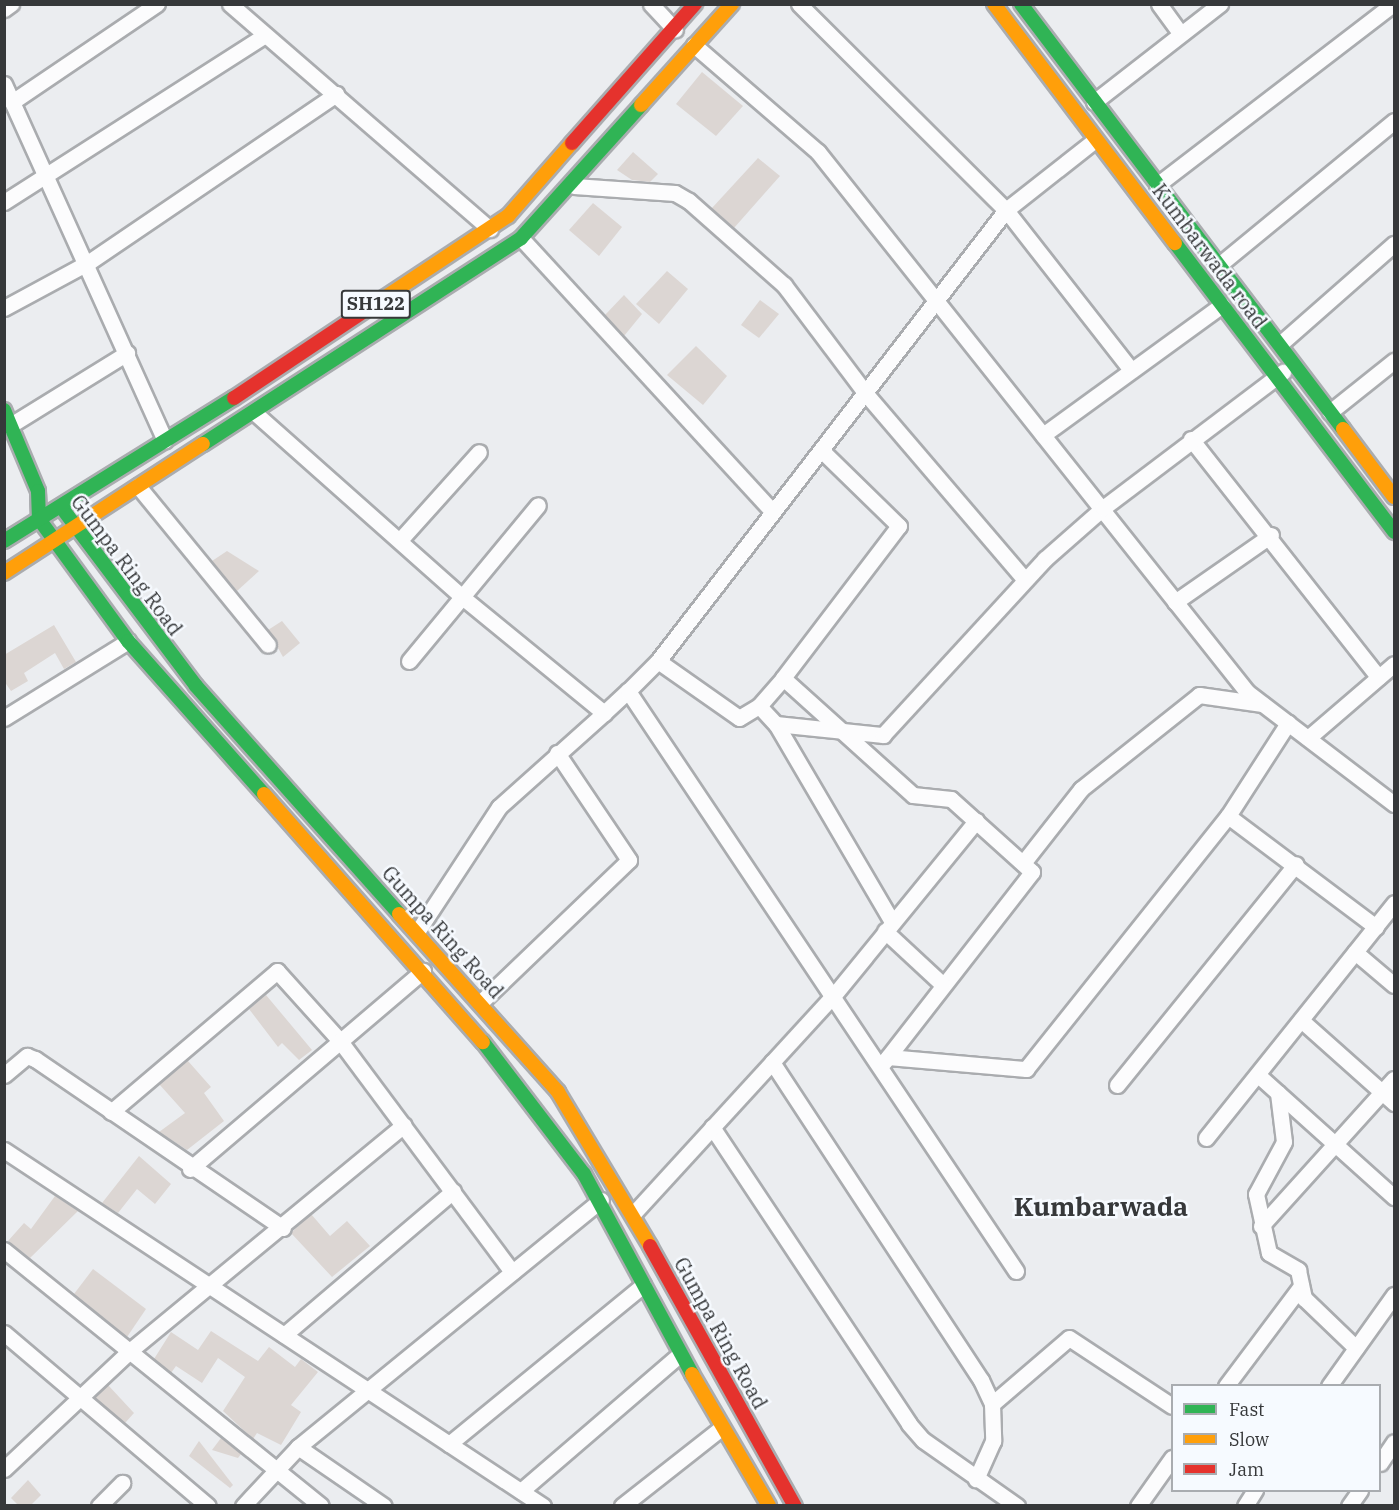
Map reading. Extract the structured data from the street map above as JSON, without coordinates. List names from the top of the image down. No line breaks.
{"streets":{"street":["Kumbarwada road","SH122","Gumpa Ring Road"]},"crossings":[["SH122","Gumpa Ring Road"]],"districts":["Kumbarwada"],"legend":["Fast","Slow","Jam"]}
